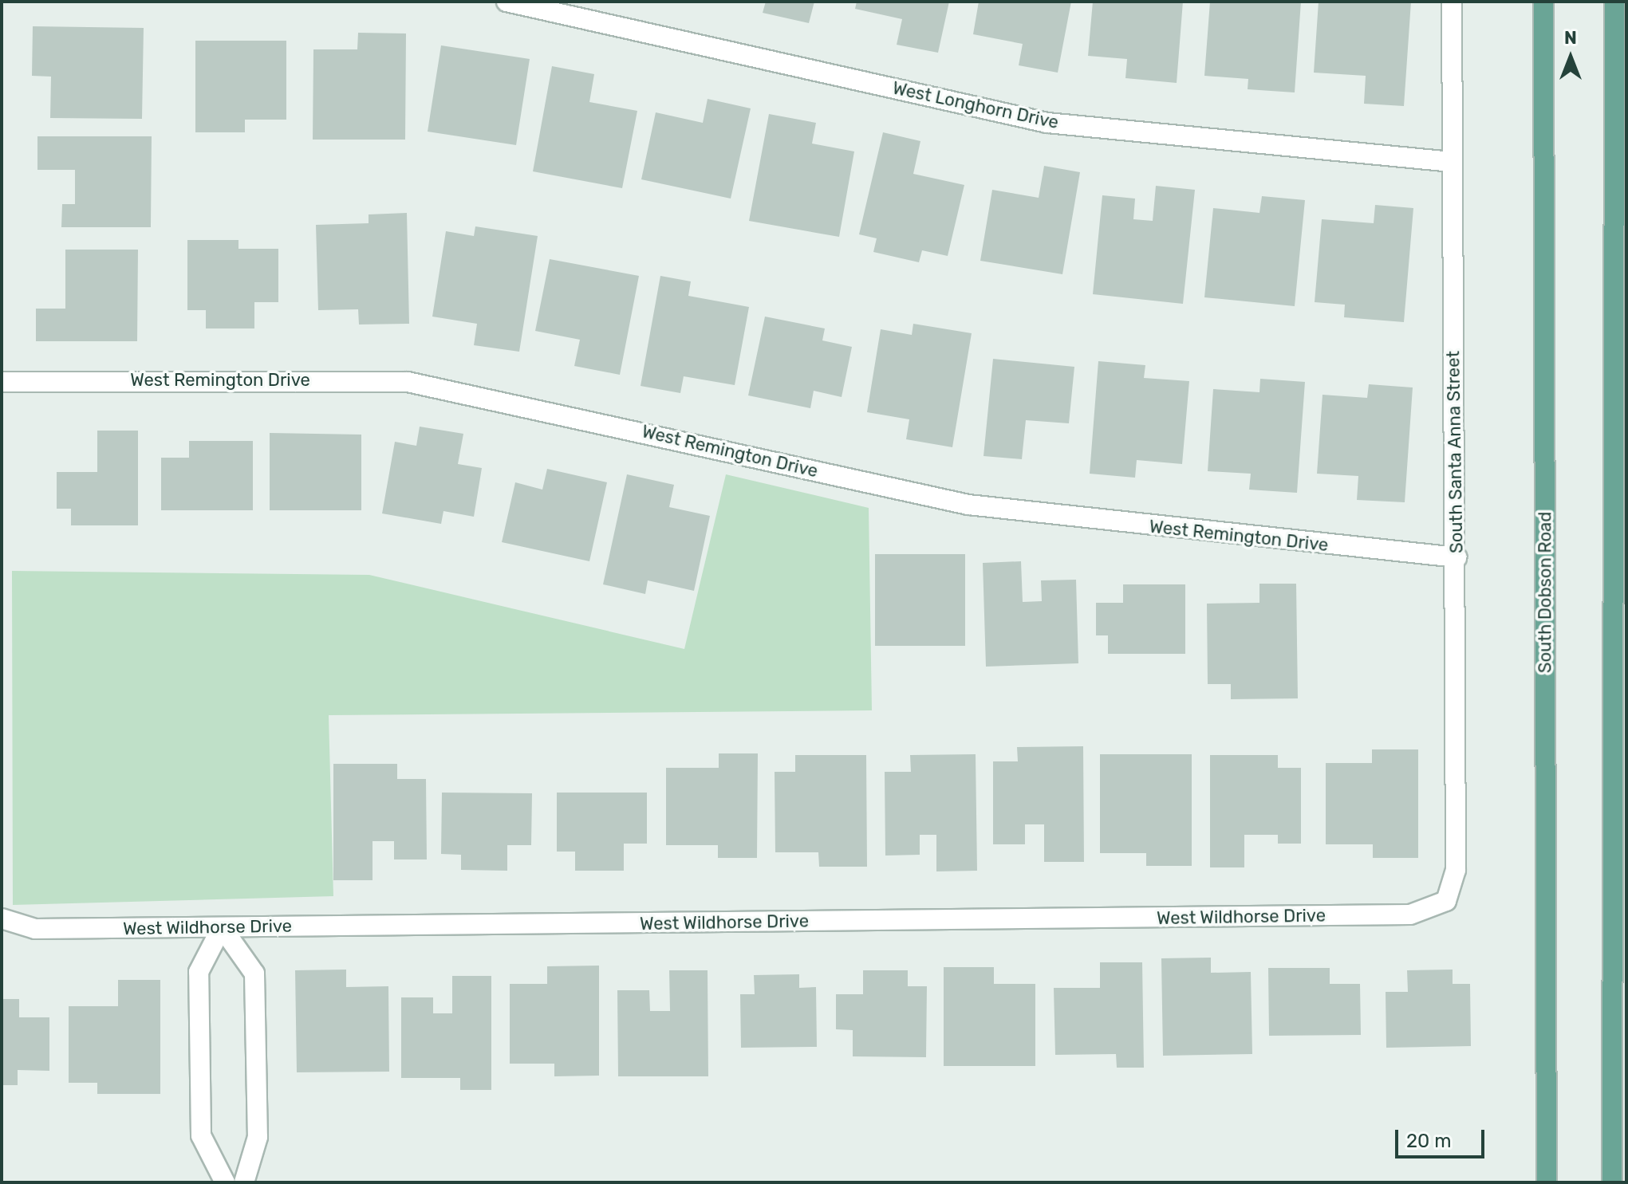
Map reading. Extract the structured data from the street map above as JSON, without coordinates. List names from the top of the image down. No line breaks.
{"streets":{"main road":["South Dobson Road"],"street":["West Longhorn Drive","West Remington Drive","South Santa Anna Street","West Wildhorse Drive"]},"crossings":[["West Longhorn Drive","South Santa Anna Street"],["West Remington Drive","South Santa Anna Street"],["South Santa Anna Street","West Wildhorse Drive"]],"scale_bar":"20 m","north":"top"}
